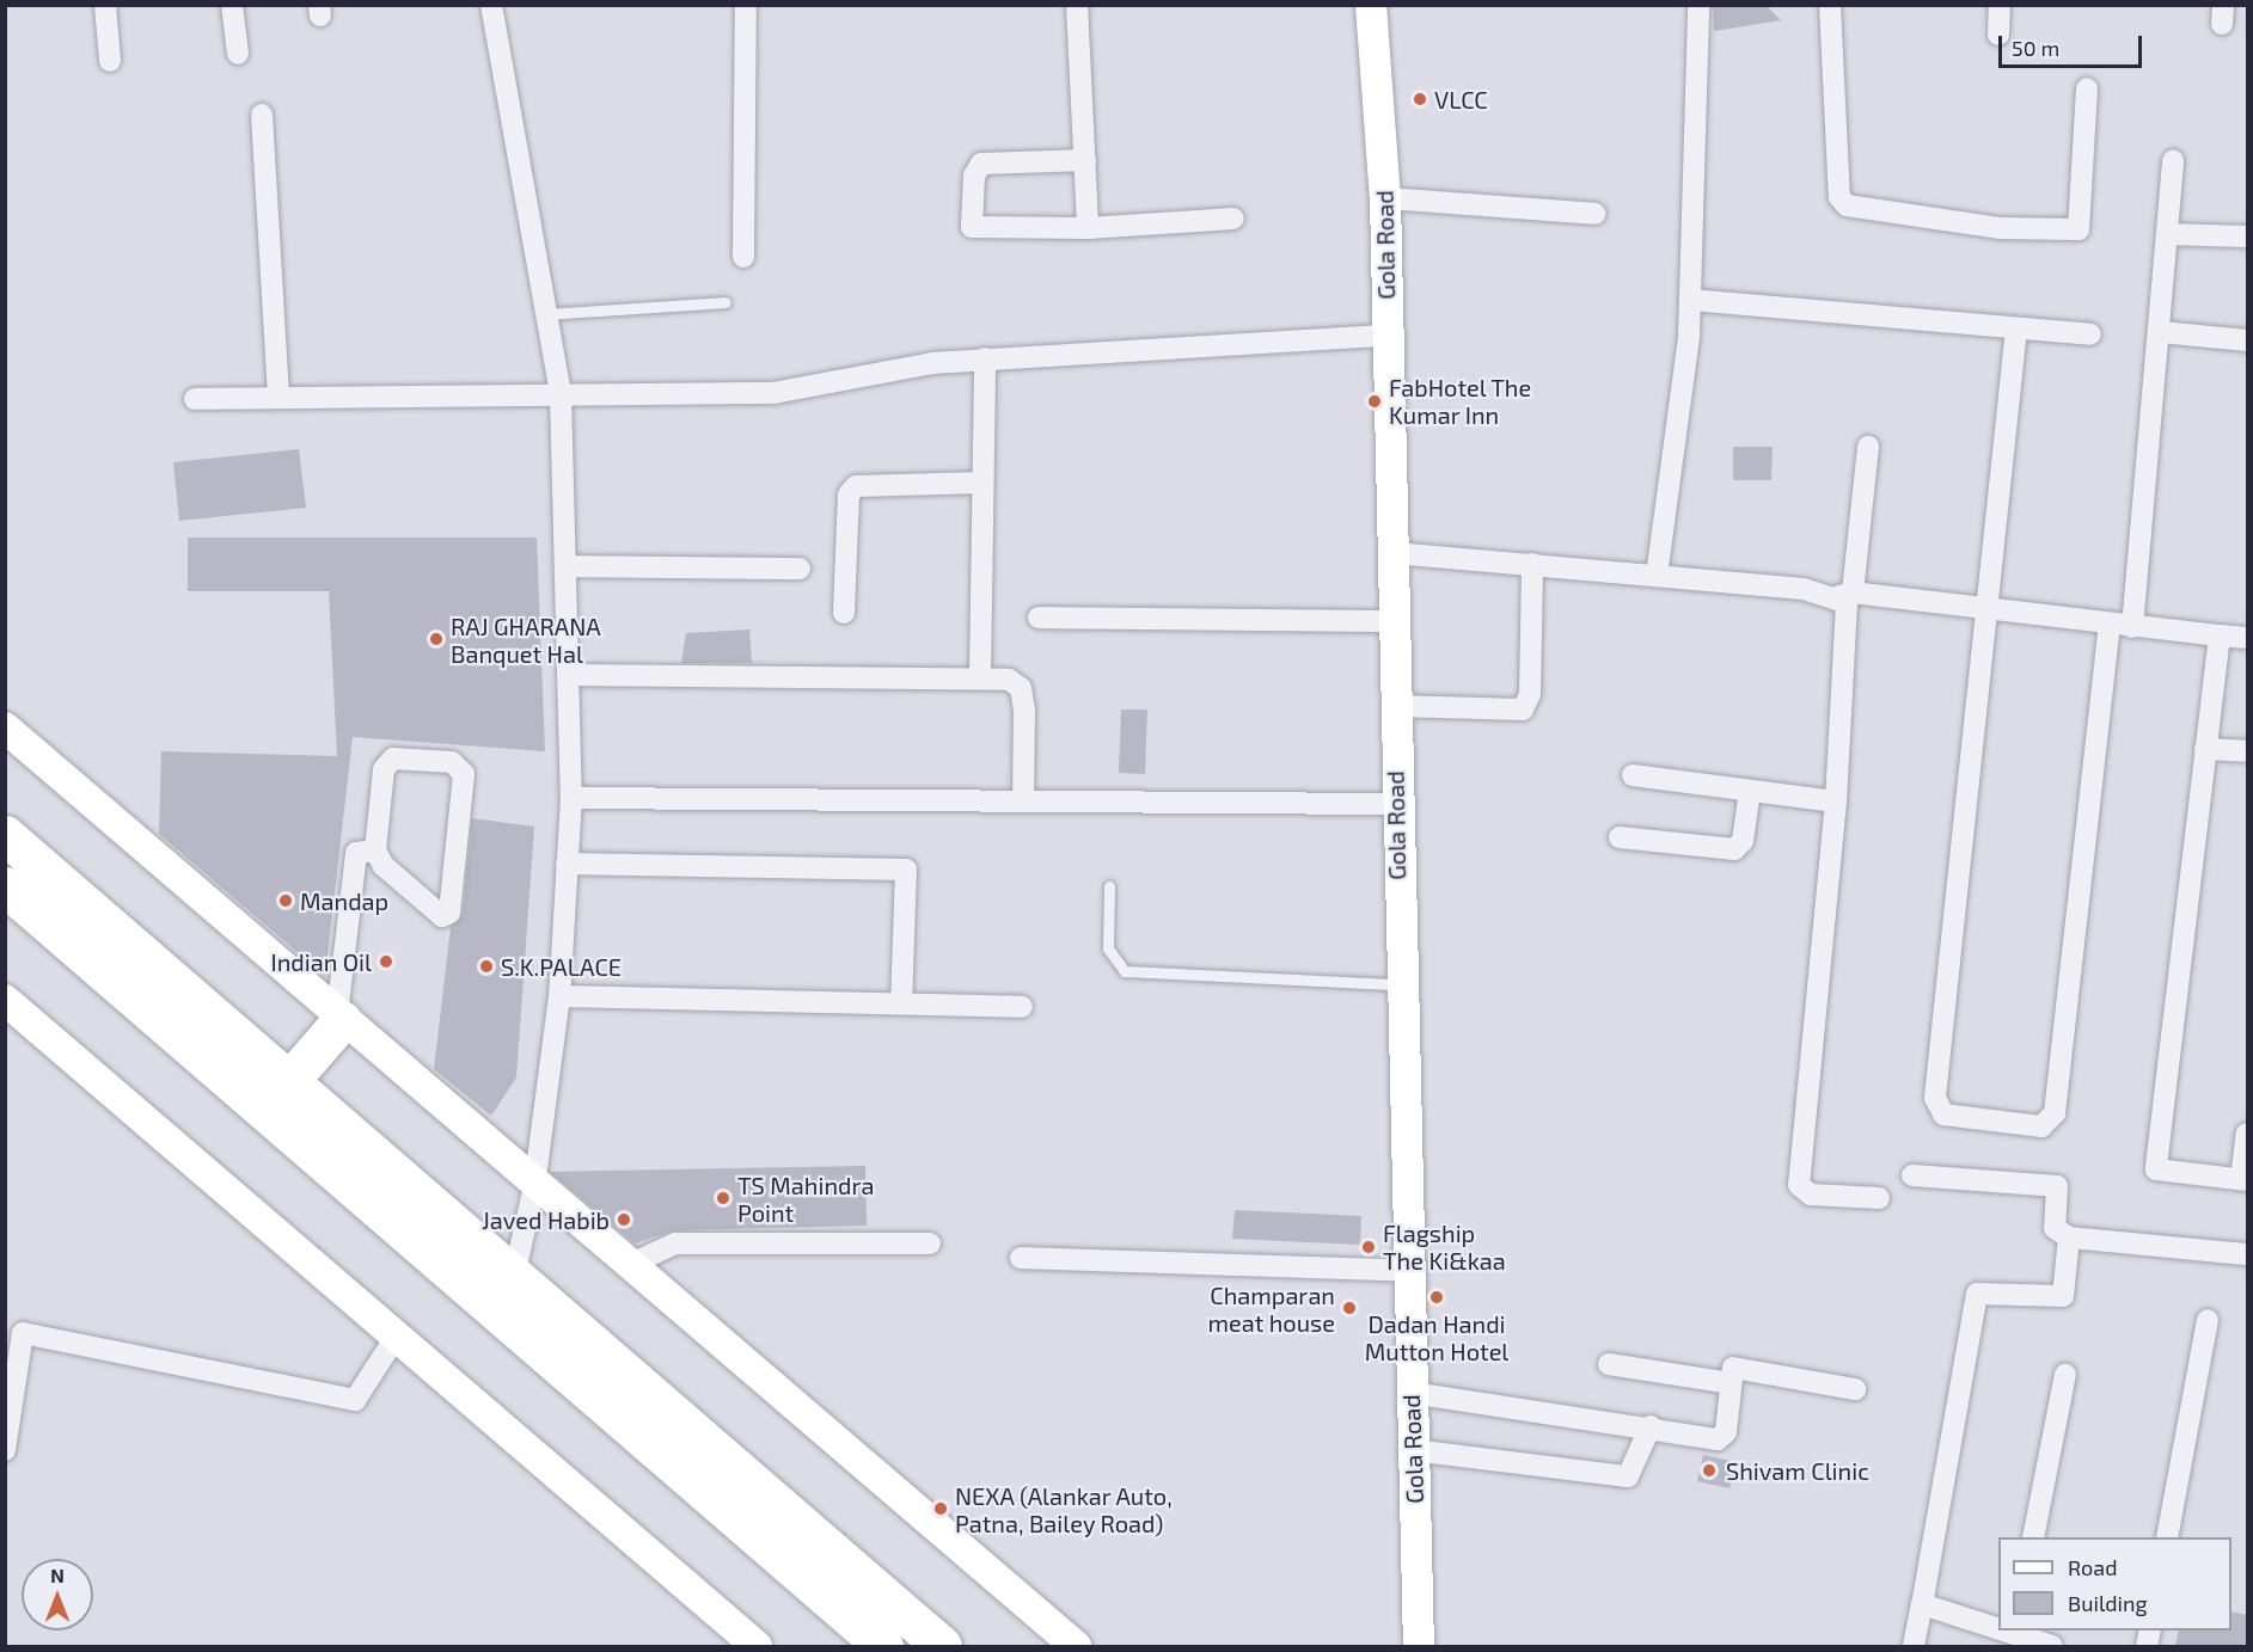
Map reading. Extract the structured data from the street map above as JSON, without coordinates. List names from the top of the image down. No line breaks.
{"streets":{"street":["Gola Road"]},"places":["VLCC","FabHotel The Kumar Inn","RAJ GHARANA Banquet Hal","Mandap","Indian Oil","S.K.PALACE","TS Mahindra Point","Javed Habib","Flagship The Ki&kaa","Dadan Handi Mutton Hotel","Champaran meat house","Shivam Clinic","NEXA (Alankar Auto, Patna, Bailey Road)"],"legend":["Road","Building"],"scale_bar":"50 m","north":"top"}
